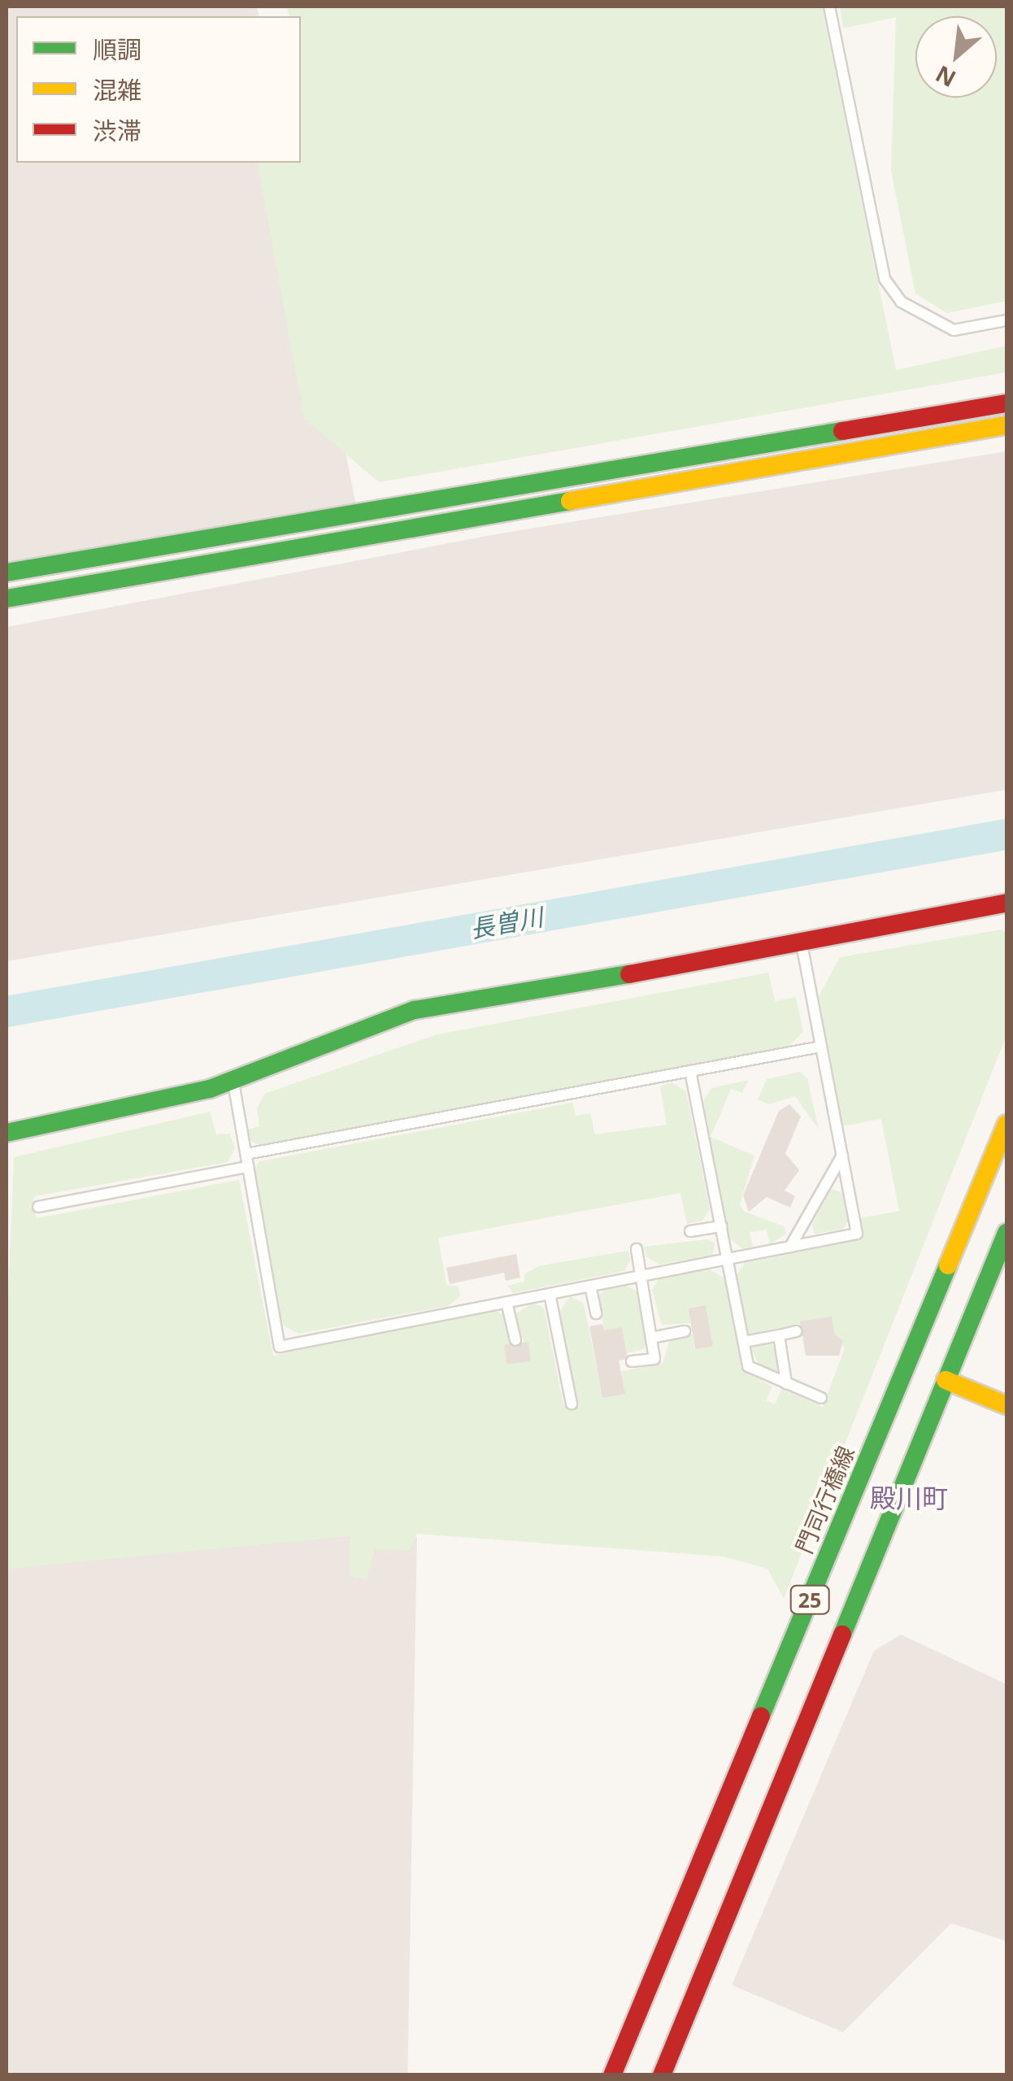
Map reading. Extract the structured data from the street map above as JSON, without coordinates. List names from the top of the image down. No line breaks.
{"streets":{"street":["門司行橋線","25"]},"districts":["殿川町"],"water":["長曽川"],"legend":["順調","混雑","渋滞"],"north":"bottom left"}
